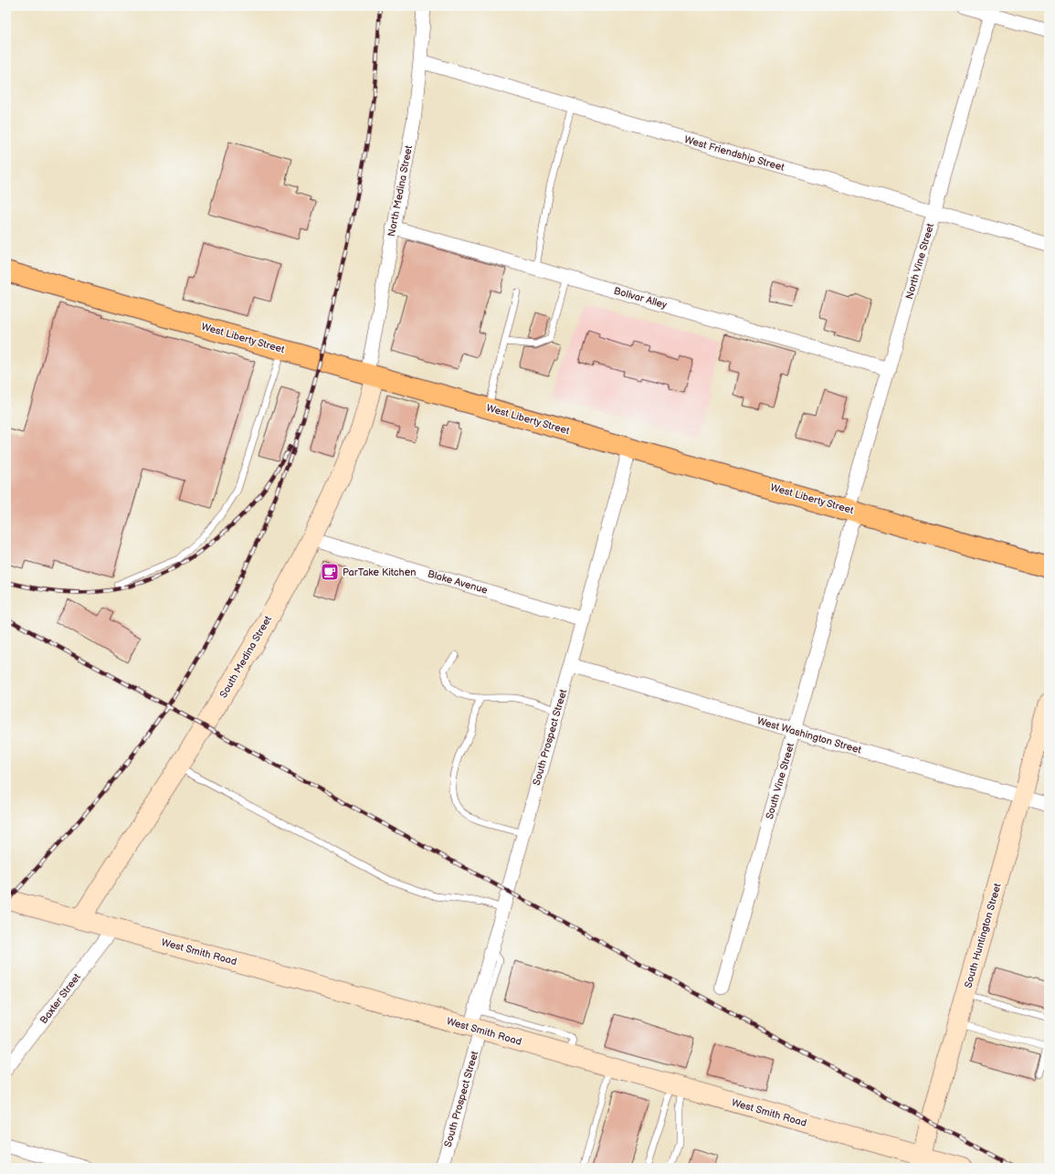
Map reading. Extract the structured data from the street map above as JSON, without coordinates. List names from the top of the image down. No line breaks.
{"streets":{"highway":["West Liberty Street"],"street":["West Friendship Street","North Medina Street","North Vine Street","Bolivar Alley","Blake Avenue","South Medina Street","West Washington Street","South Prospect Street","South Vine Street","South Huntington Street","West Smith Road","Baxter Street"]},"crossings":[["West Friendship Street","North Medina Street"],["West Friendship Street","North Vine Street"],["North Medina Street","Bolivar Alley"],["North Medina Street","West Liberty Street"],["North Medina Street","South Medina Street"],["North Vine Street","Bolivar Alley"],["North Vine Street","West Liberty Street"],["North Vine Street","South Vine Street"],["West Liberty Street","South Medina Street"],["West Liberty Street","South Prospect Street"],["West Liberty Street","South Vine Street"],["Blake Avenue","South Medina Street"],["Blake Avenue","South Prospect Street"],["South Medina Street","West Smith Road"],["West Washington Street","South Prospect Street"],["West Washington Street","South Vine Street"],["West Washington Street","South Huntington Street"],["South Prospect Street","West Smith Road"],["South Huntington Street","West Smith Road"],["West Smith Road","Baxter Street"]],"places":{"cafe":["ParTake Kitchen"]}}
